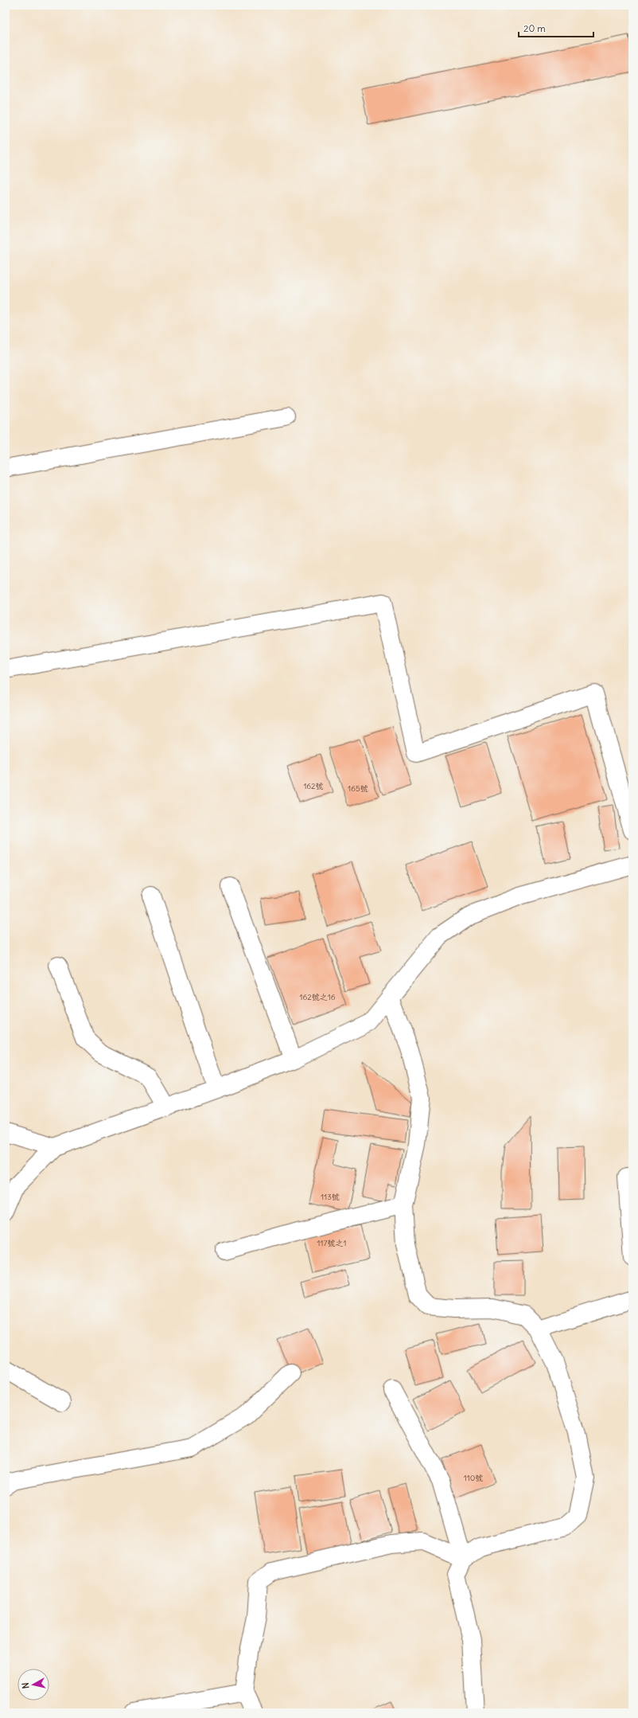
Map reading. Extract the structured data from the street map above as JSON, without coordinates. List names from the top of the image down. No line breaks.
{"house_numbers":["162號","165號","162號之16","113號","117號之1","110號"],"scale_bar":"20 m","north":"left"}
